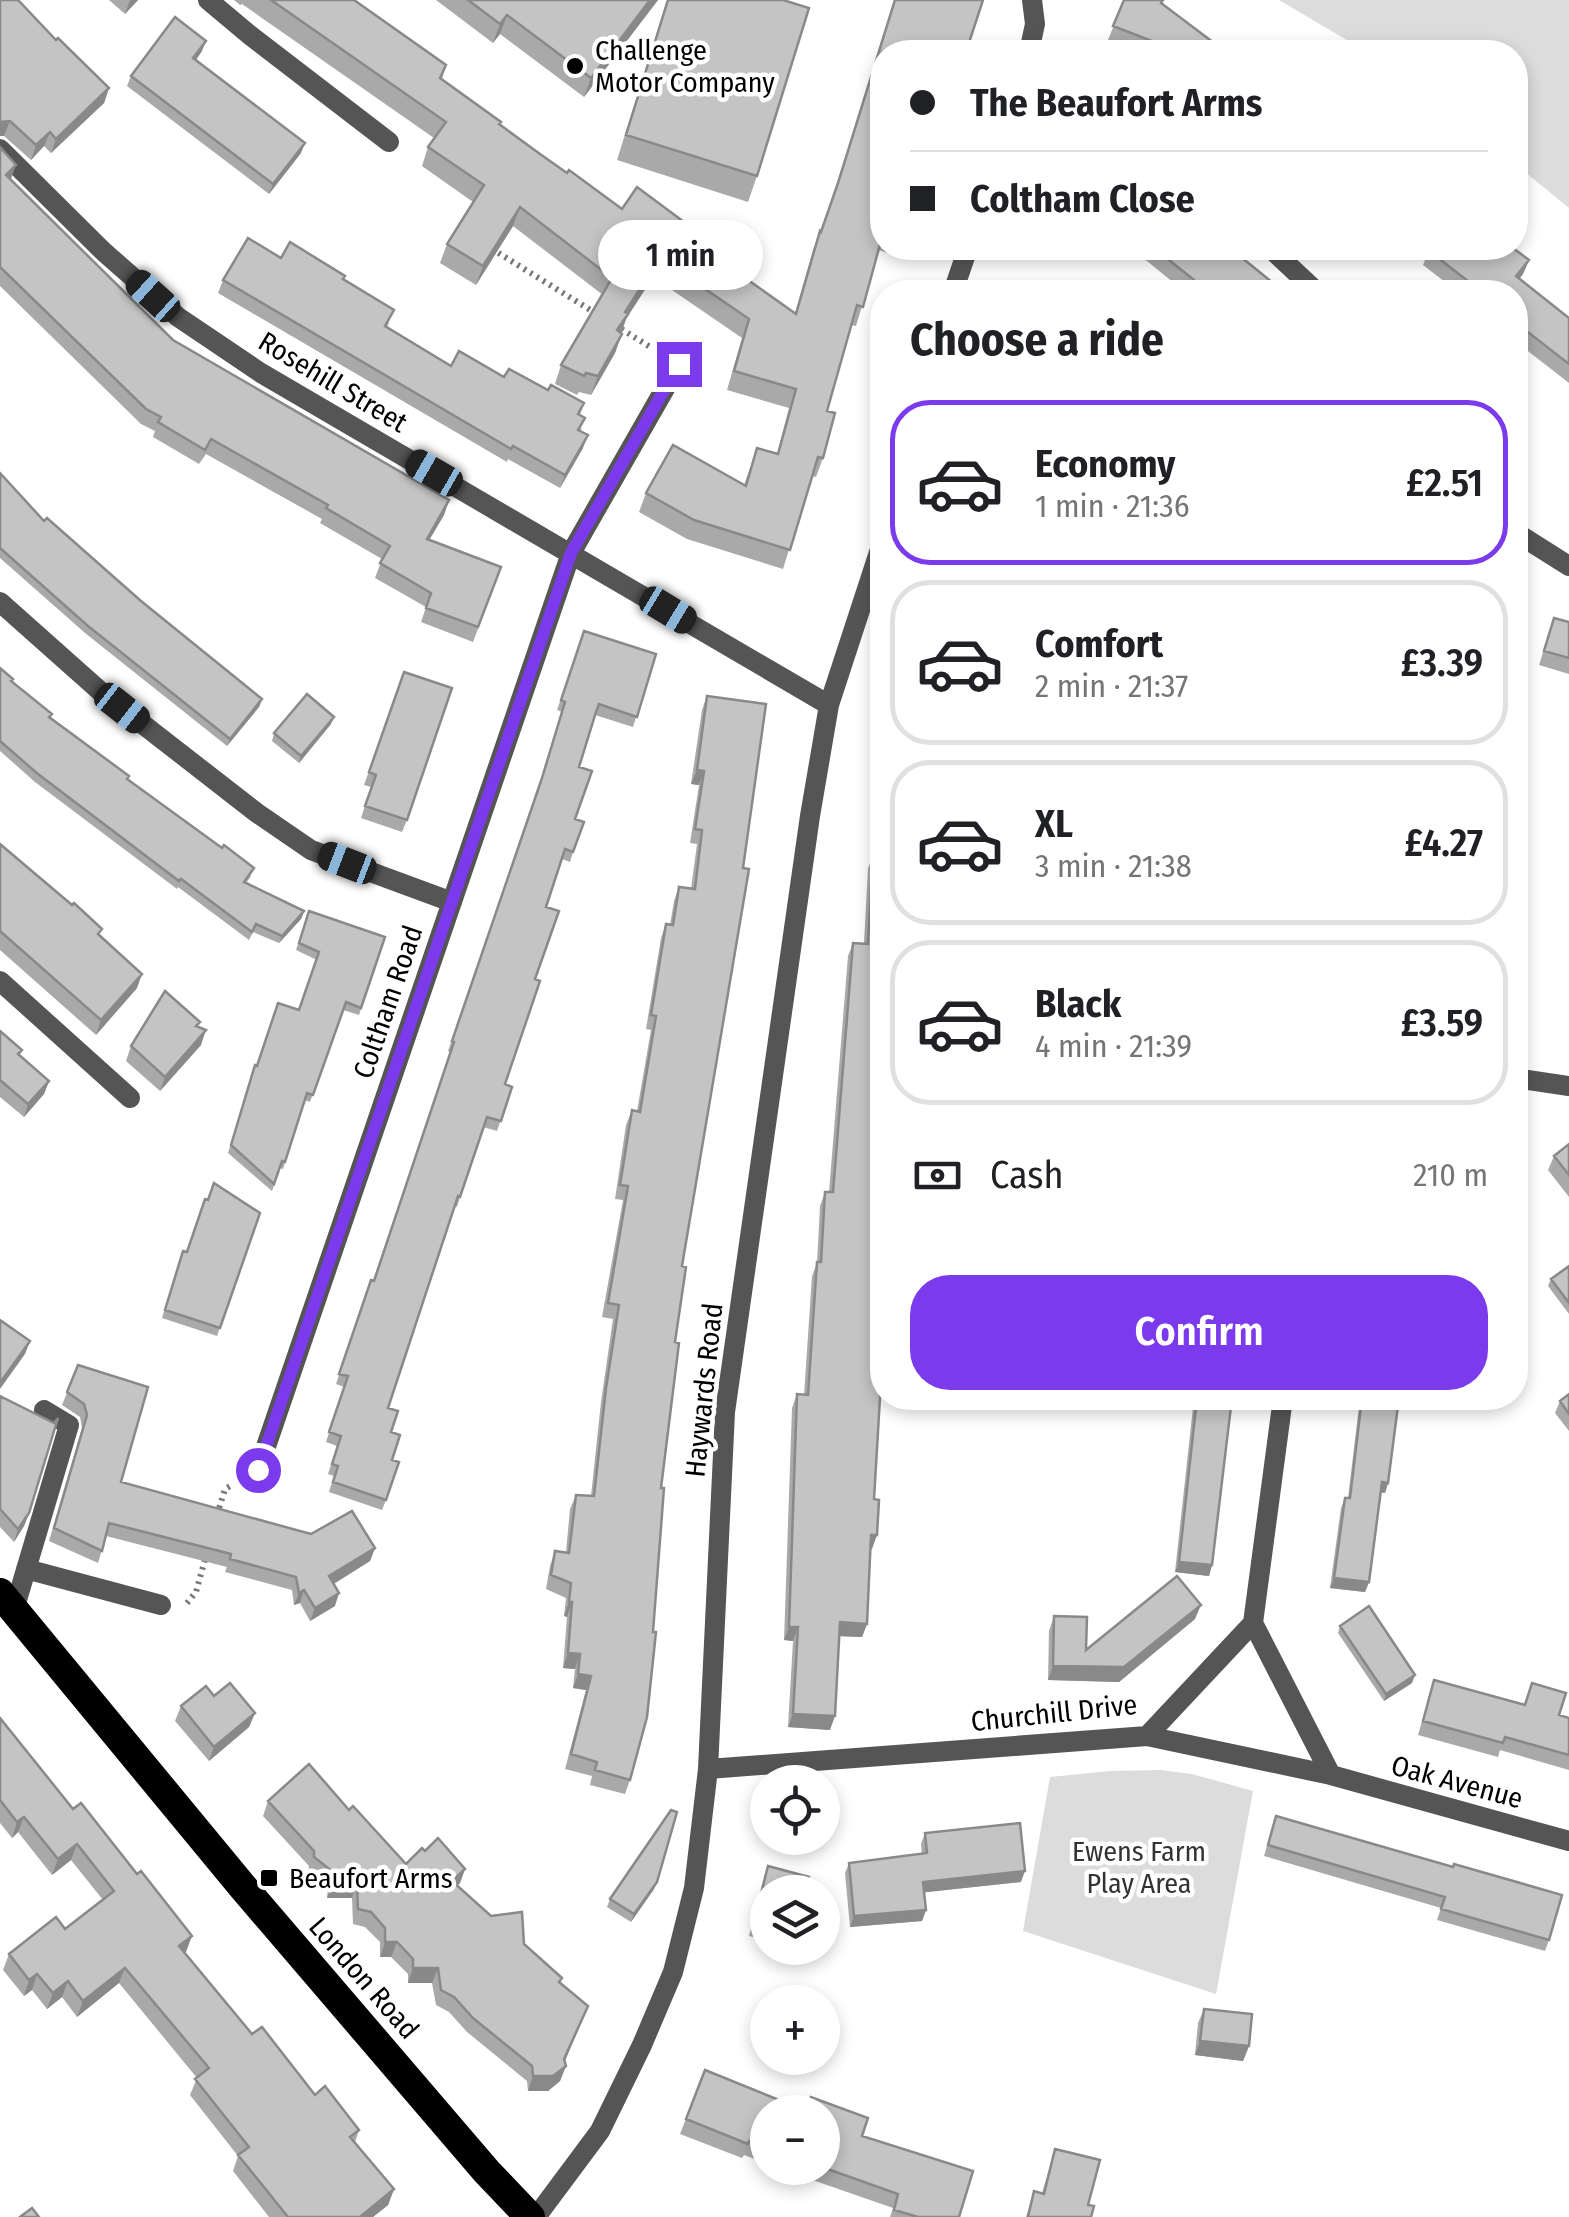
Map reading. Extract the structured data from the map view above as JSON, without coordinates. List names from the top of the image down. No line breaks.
{"streets":{"highway":["London Road"],"street":["Rosehill Street","Coltham Road","Haywards Road","Churchill Drive","Oak Avenue"]},"crossings":[["Rosehill Street","Coltham Road"],["Rosehill Street","Haywards Road"],["Haywards Road","Churchill Drive"],["Haywards Road","London Road"],["Churchill Drive","Oak Avenue"]],"parks":["Ewens Farm Play Area"],"places":{"other":["Challenge Motor Company"],"transit":["Beaufort Arms"]},"page":{"banner":["The Beaufort Arms","Coltham Close"],"bubble":"1 min","heading":"Choose a ride","list":[{"name":"Economy","note":"1 min · 21:36","value":"£2.51"},{"name":"Comfort","note":"2 min · 21:37","value":"£3.39"},{"name":"XL","note":"3 min · 21:38","value":"£4.27"},{"name":"Black","note":"4 min · 21:39","value":"£3.59"}],"pay":["Cash","210 m"],"buttons":"Confirm","map_buttons":["+","−"]}}
